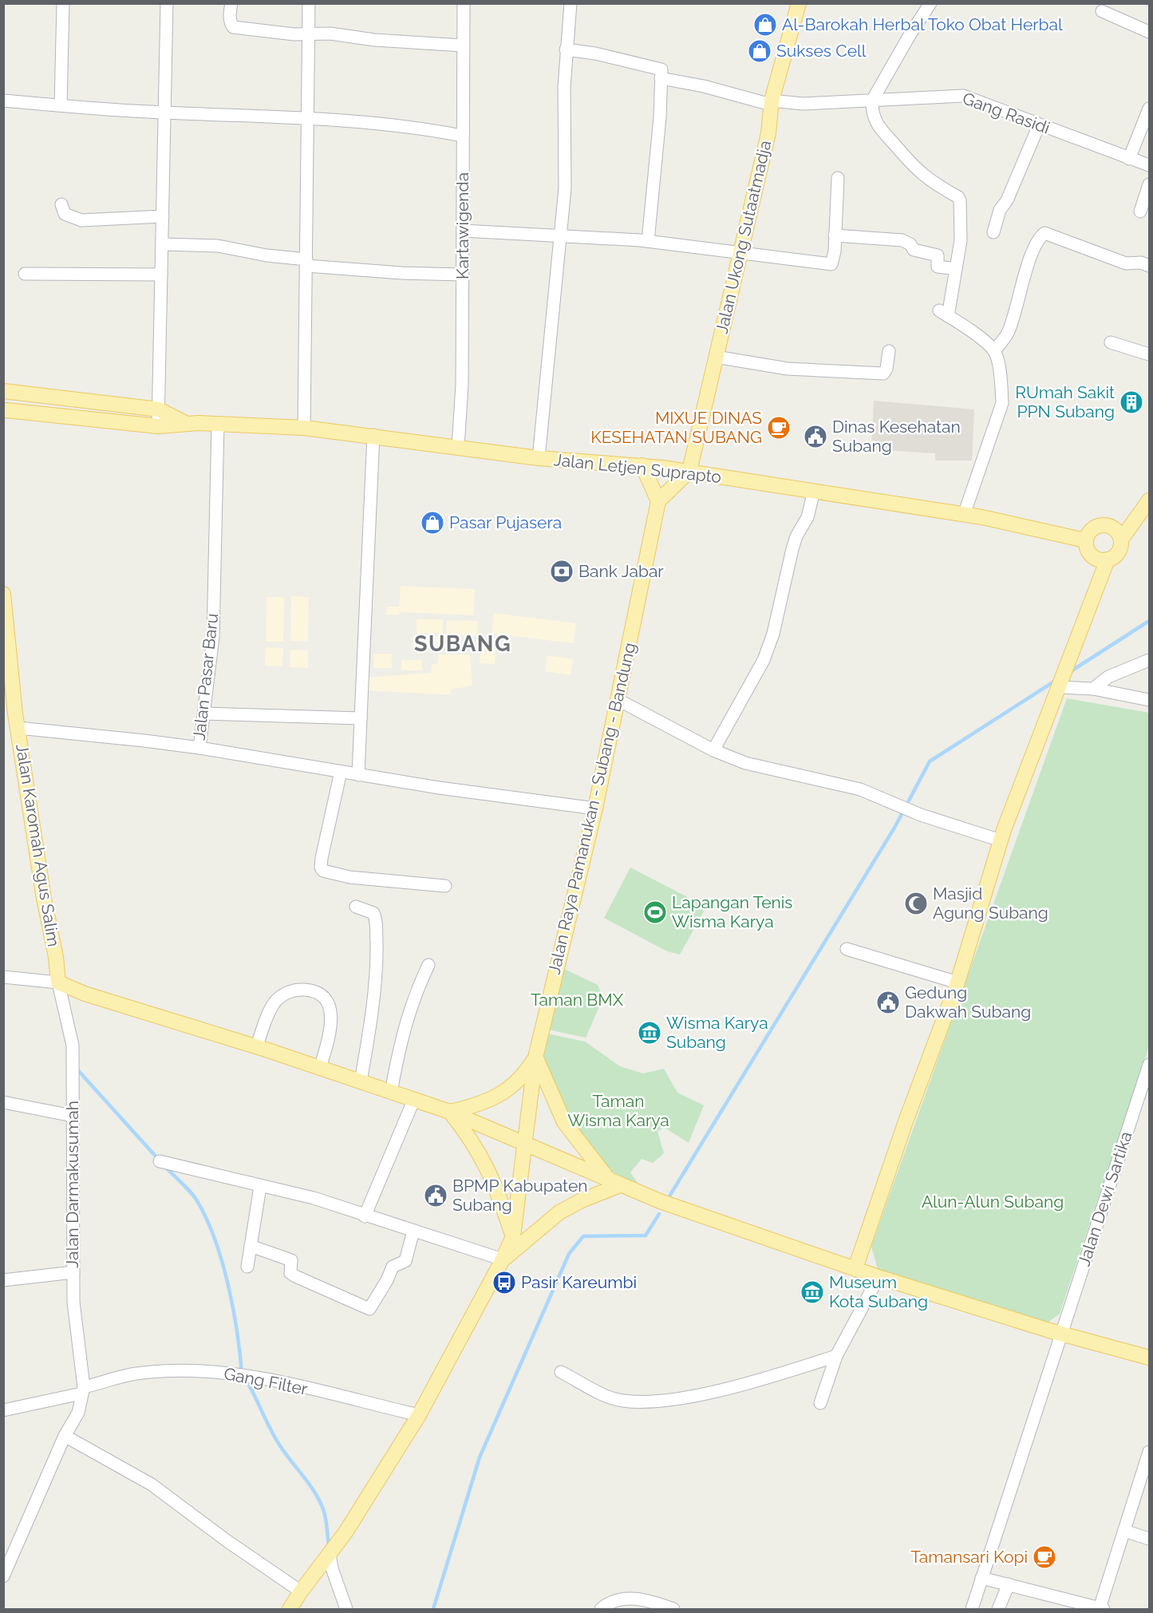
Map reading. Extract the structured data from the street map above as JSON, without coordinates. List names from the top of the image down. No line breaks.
{"streets":{"main road":["Jalan Ukong Sutaatmadja","Jalan Letjen Suprapto","Jalan Raya Pamanukan - Subang - Bandung","Jalan Karomah Agus Salim"],"street":["Gang Rasidi","Kartawigenda","Jalan Pasar Baru","Jalan Darmakusumah","Jalan Dewi Sartika","Gang Filter"]},"crossings":[["Gang Rasidi","Jalan Ukong Sutaatmadja"],["Kartawigenda","Jalan Letjen Suprapto"],["Jalan Ukong Sutaatmadja","Jalan Letjen Suprapto"],["Jalan Letjen Suprapto","Jalan Pasar Baru"],["Jalan Pasar Baru","Jalan Karomah Agus Salim"],["Jalan Raya Pamanukan - Subang - Bandung","Gang Filter"],["Jalan Karomah Agus Salim","Jalan Darmakusumah"],["Jalan Darmakusumah","Gang Filter"]],"districts":["SUBANG"],"parks":["Taman BMX","Taman Wisma Karya","Alun-Alun Subang"],"places":{"shop":["Al-Barokah Herbal Toko Obat Herbal","Sukses Cell","Pasar Pujasera"],"building":["RUmah Sakit PPN Subang"],"cafe":["MIXUE DINAS KESEHATAN SUBANG","Tamansari Kopi"],"public building":["Dinas Kesehatan Subang","Gedung Dakwah Subang","BPMP Kabupaten Subang"],"bank":["Bank Jabar"],"mosque":["Masjid Agung Subang"],"sports":["Lapangan Tenis Wisma Karya"],"museum":["Wisma Karya Subang","Museum Kota Subang"],"bus stop":["Pasir Kareumbi"]}}
